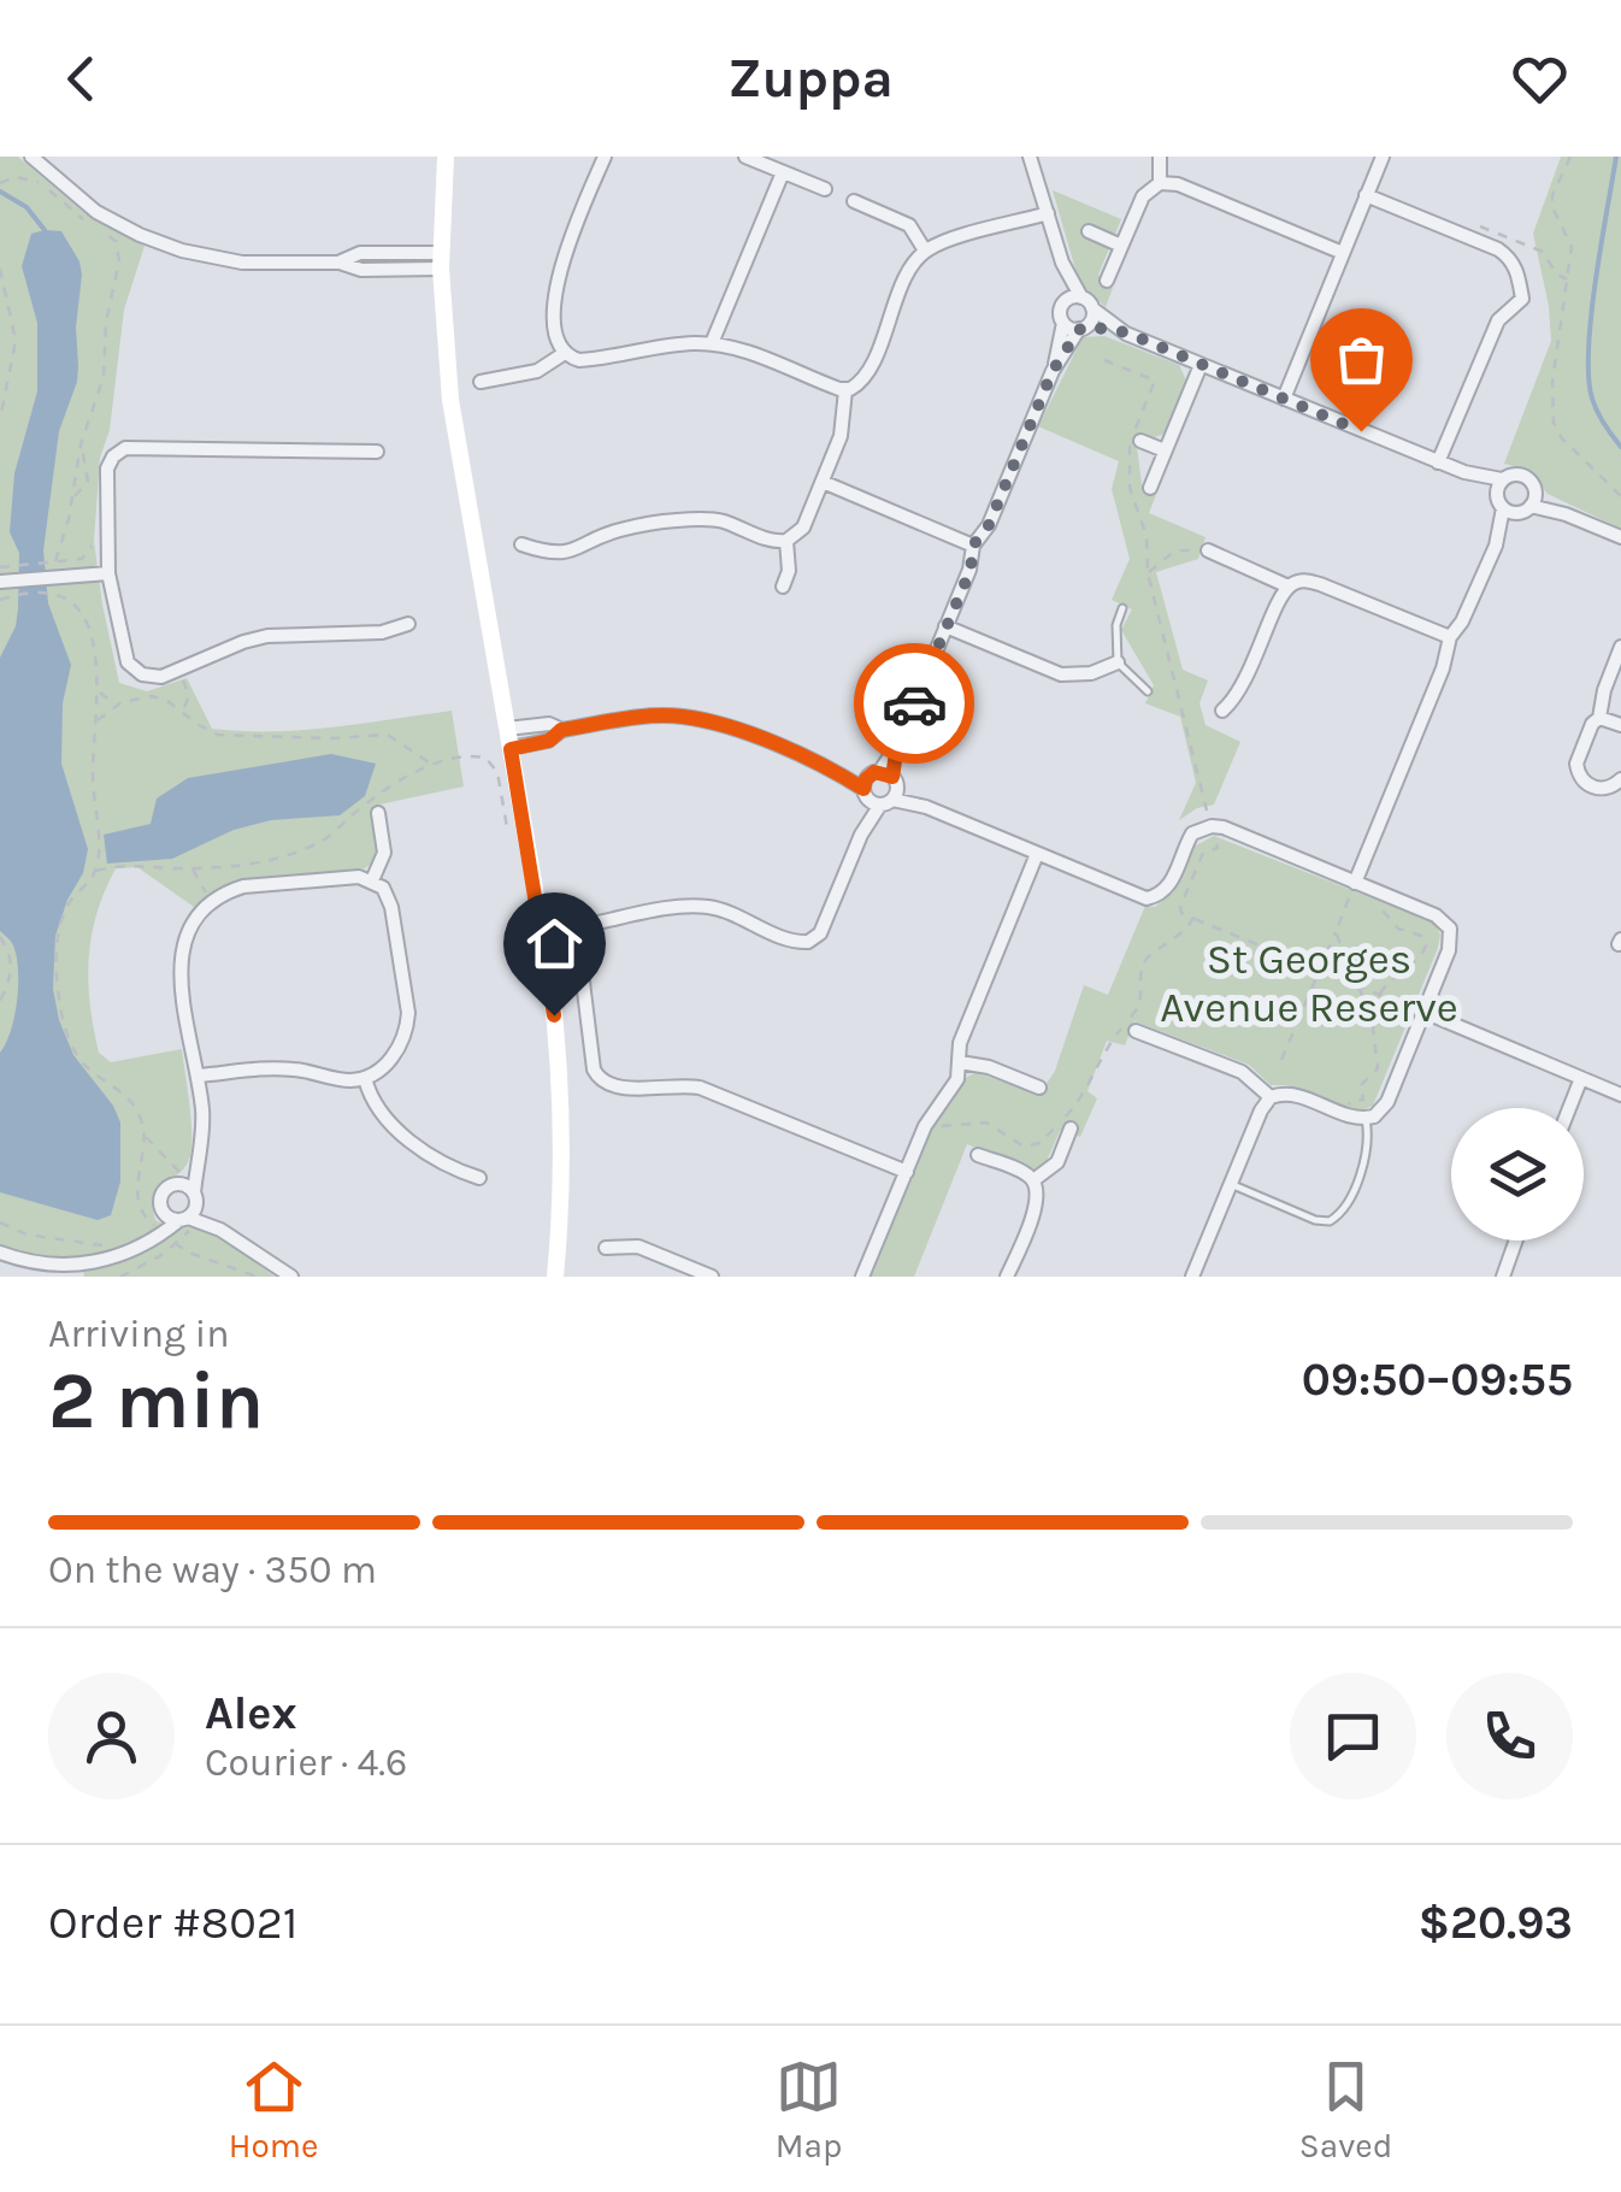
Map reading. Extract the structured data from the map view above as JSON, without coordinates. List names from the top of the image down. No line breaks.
{"parks":["St Georges Avenue Reserve"],"page":{"header":"Zuppa","heading":["2 min","Arriving in","09:50–09:55"],"panel":["Alex","Courier · 4.6","Order #8021","$20.93"],"bar":"On the way · 350 m","tabs":["Home","Map","Saved"]}}
